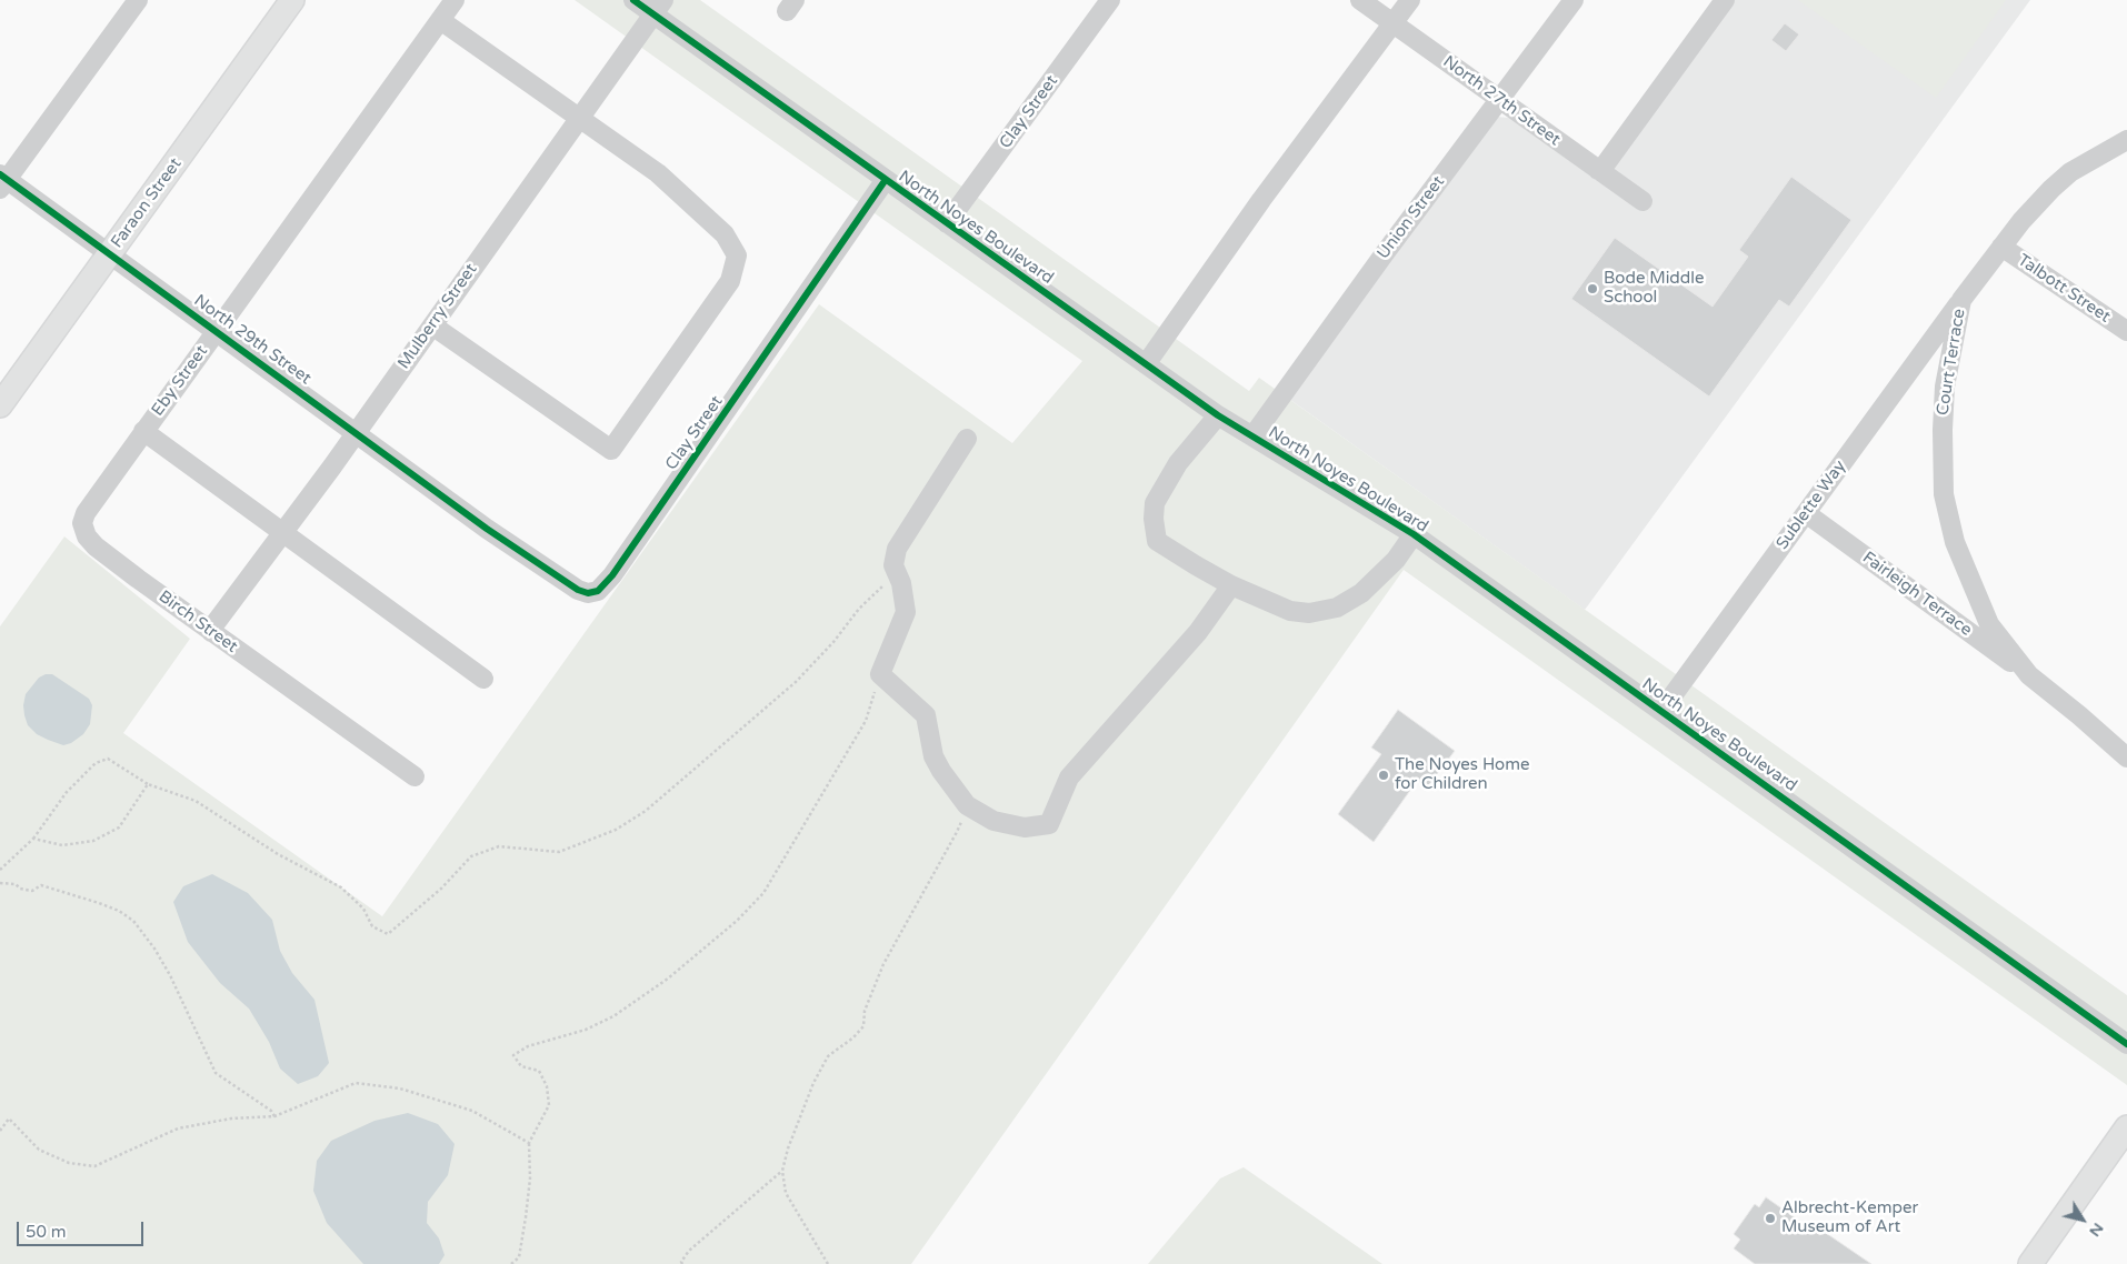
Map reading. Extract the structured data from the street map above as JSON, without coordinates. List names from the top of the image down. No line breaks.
{"streets":{"main road":["Faraon Street"],"street":["North 27th Street","Clay Street","Union Street","North Noyes Boulevard","Talbott Street","Mulberry Street","North 29th Street","Court Terrace","Eby Street","Sublette Way","Fairleigh Terrace","Birch Street"]},"crossings":[["North 27th Street","Union Street"],["Clay Street","North Noyes Boulevard"],["Clay Street","North 29th Street"],["Faraon Street","North 29th Street"],["Union Street","North Noyes Boulevard"],["North Noyes Boulevard","Mulberry Street"],["North Noyes Boulevard","Sublette Way"],["Talbott Street","Court Terrace"],["Mulberry Street","North 29th Street"],["Mulberry Street","Birch Street"],["North 29th Street","Eby Street"],["Court Terrace","Sublette Way"],["Court Terrace","Fairleigh Terrace"],["Eby Street","Birch Street"],["Sublette Way","Fairleigh Terrace"]],"places":["Bode Middle School","The Noyes Home for Children","Albrecht-Kemper Museum of Art"],"scale_bar":"50 m","north":"bottom right"}
